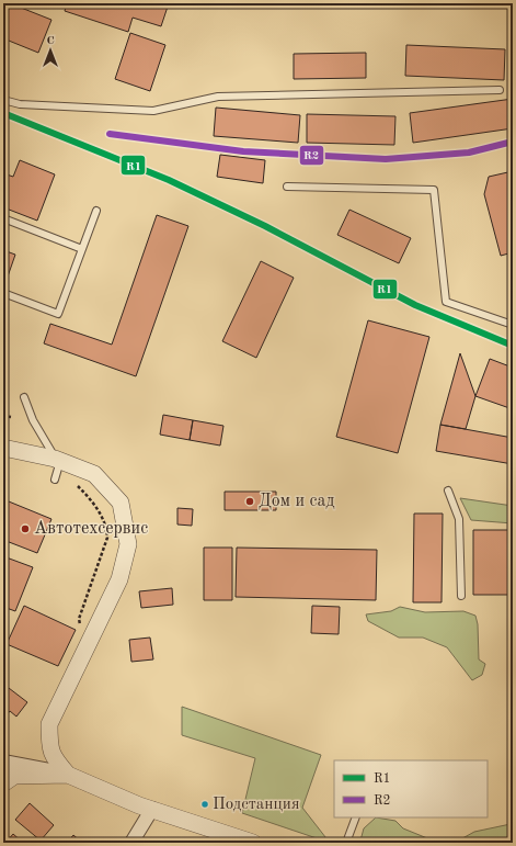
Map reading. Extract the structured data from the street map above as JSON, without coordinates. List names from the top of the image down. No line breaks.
{"places":["Дом и сад","Автотехсервис","Подстанция"],"lines":["transit line R1","transit line R2"],"legend":["R1","R2"],"north":"top"}
